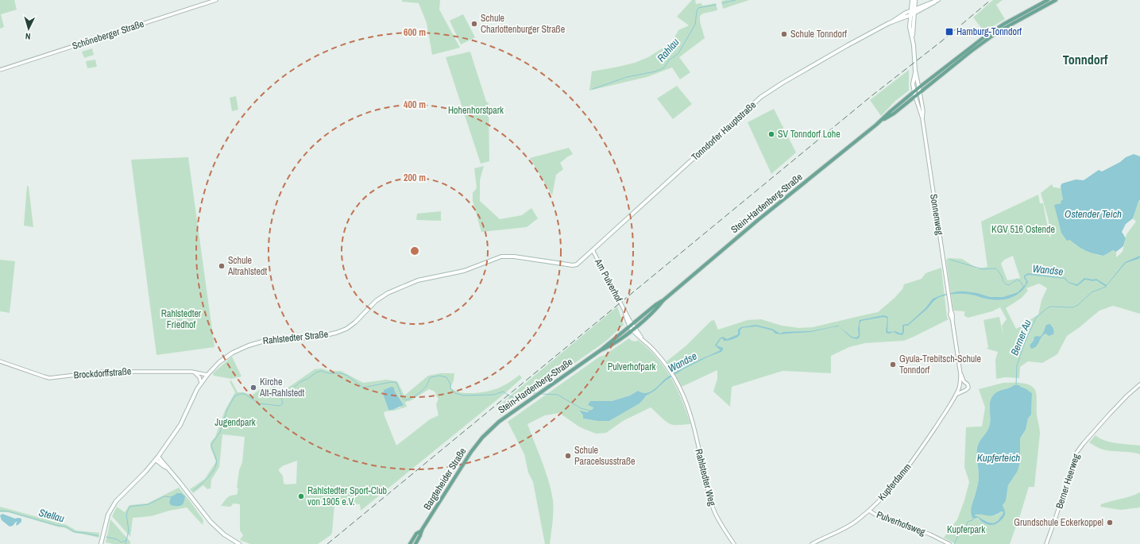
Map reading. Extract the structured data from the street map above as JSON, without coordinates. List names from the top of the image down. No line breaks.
{"streets":{"main road":["Tonndorfer Hauptstraße","Stein-Hardenberg-Straße","Sonnenweg","Rahlstedter Straße","Bargteheider Straße"],"street":["Schöneberger Straße","Am Pulverhof","Brockdorffstraße","Rahlstedter Weg","Berner Heerweg","Kupferdamm","Pulverhofsweg"]},"crossings":[["Tonndorfer Hauptstraße","Sonnenweg"],["Tonndorfer Hauptstraße","Am Pulverhof"],["Tonndorfer Hauptstraße","Rahlstedter Straße"],["Stein-Hardenberg-Straße","Sonnenweg"],["Stein-Hardenberg-Straße","Am Pulverhof"],["Stein-Hardenberg-Straße","Bargteheider Straße"],["Sonnenweg","Kupferdamm"],["Am Pulverhof","Rahlstedter Weg"],["Rahlstedter Straße","Brockdorffstraße"],["Kupferdamm","Pulverhofsweg"]],"districts":["Tonndorf"],"water":["Rahlau","Ostender Teich","Wandse","Berner Au","Kupferteich","Stellau"],"parks":["Hohenhorstpark","KGV 516 Ostende","Rahlstedter Friedhof","Pulverhofpark","Jugendpark","Kupferpark"],"places":{"other":["Schule Charlottenburger Straße","Schule Tonndorf","SV Tonndorf Lohe","Schule Altrahlstedt","Gyula-Trebitsch-Schule Tonndorf","Kirche Alt-Rahlstedt","Schule Paracelsusstraße","Rahlstedter Sport-Club von 1905 e.V.","Grundschule Eckerkoppel"],"transit":["Hamburg-Tonndorf"]},"north":"bottom","rings":["600 m","400 m","200 m"]}
